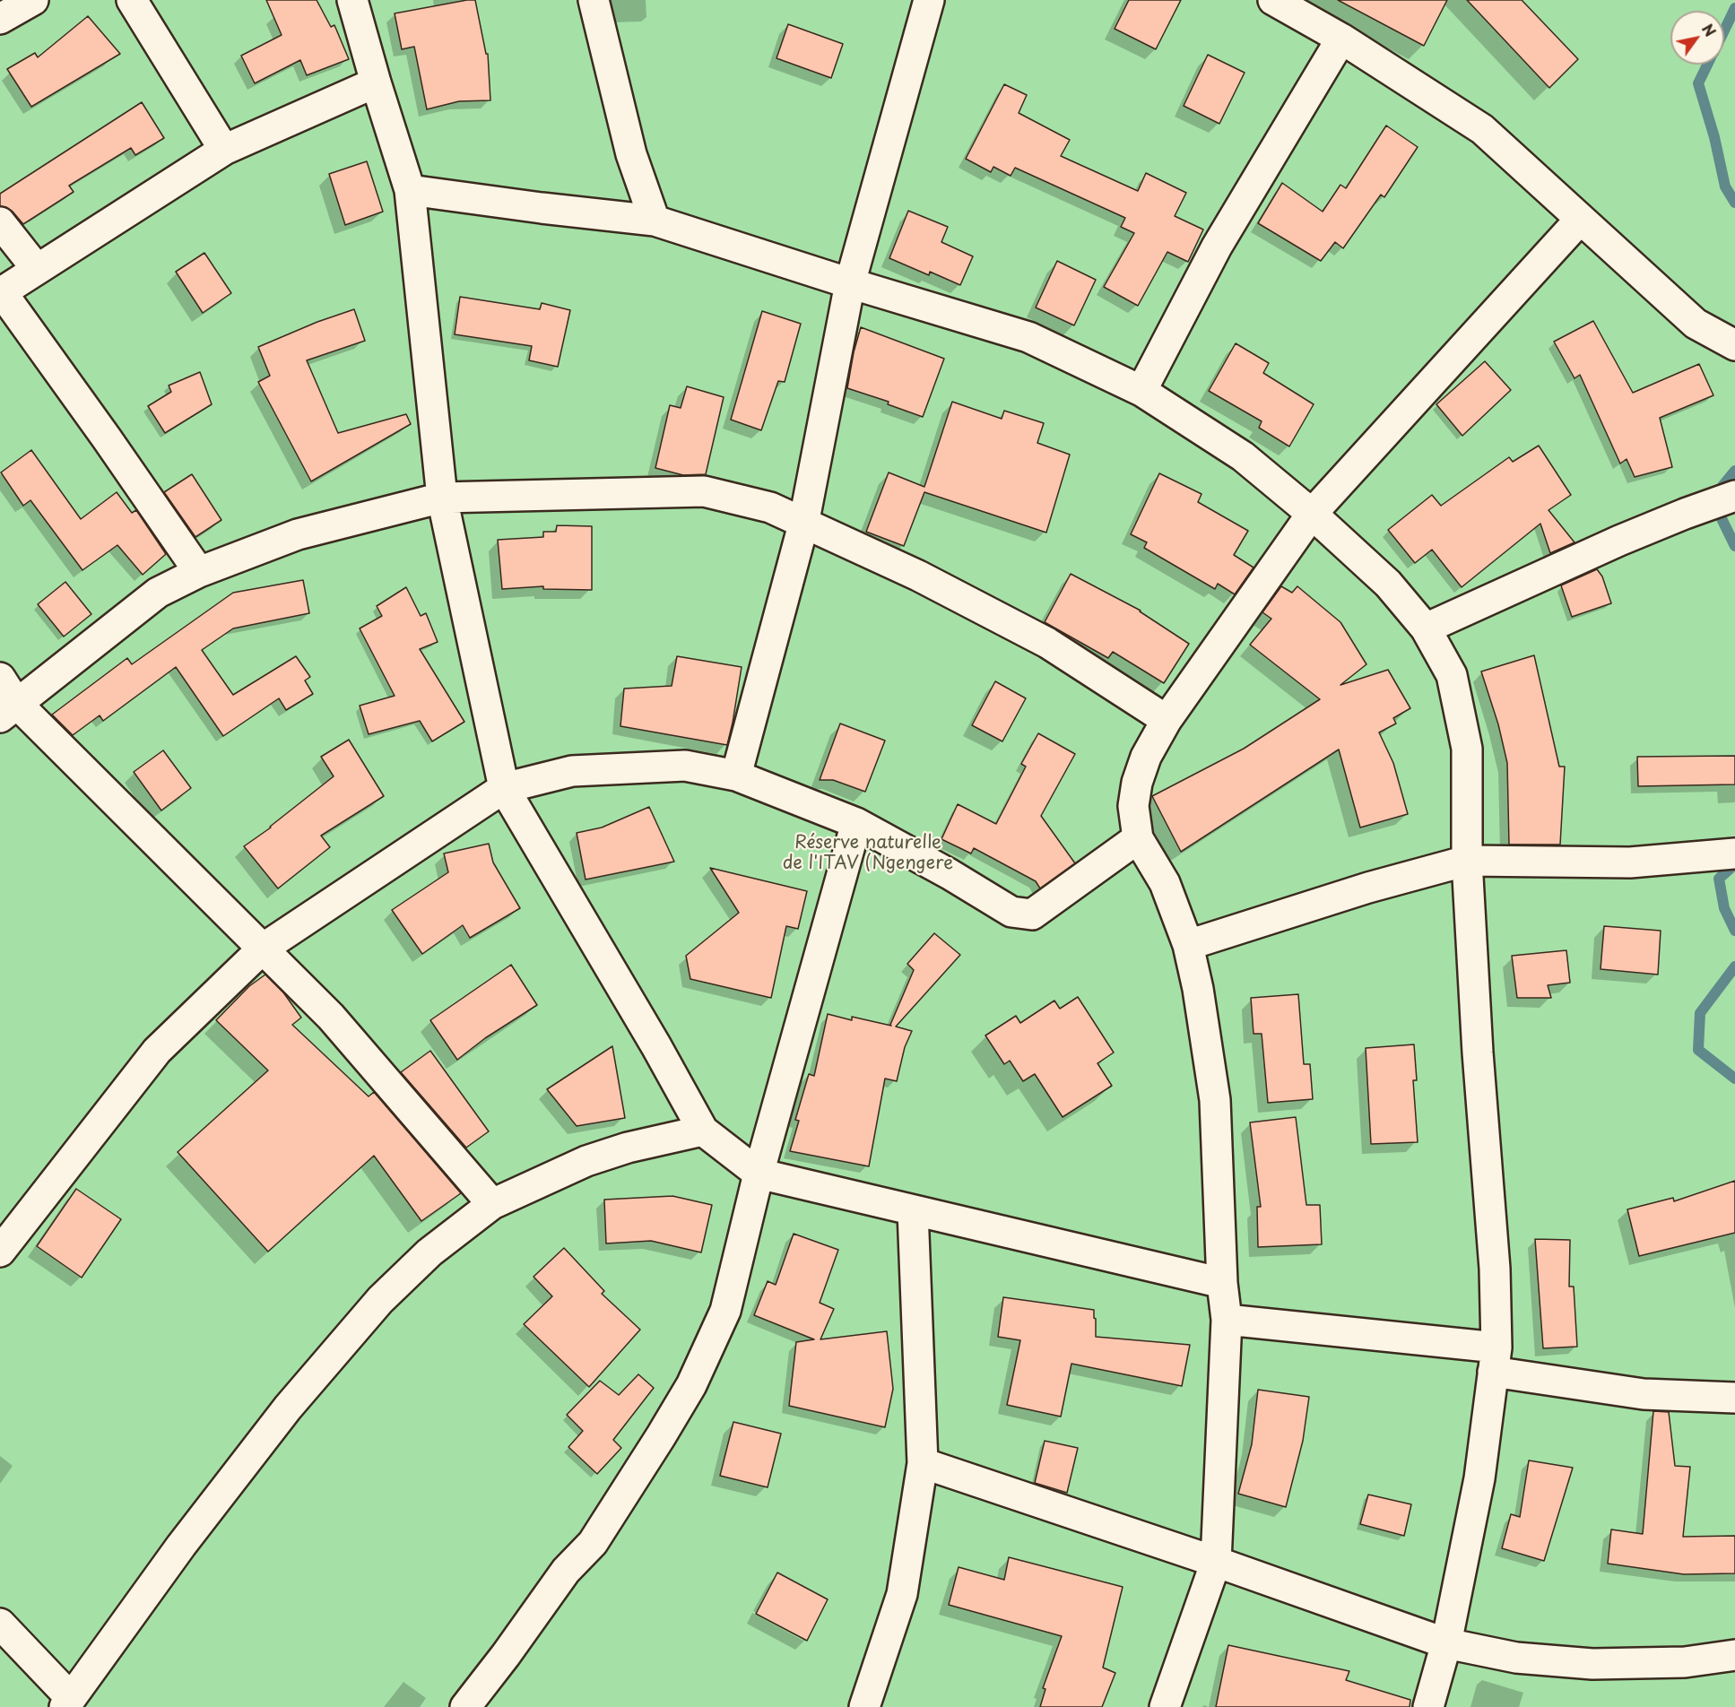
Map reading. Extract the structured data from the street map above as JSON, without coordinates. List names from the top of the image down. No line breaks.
{"parks":["Réserve naturelle de l'ITAV (Ngengere"],"north":"top right"}
